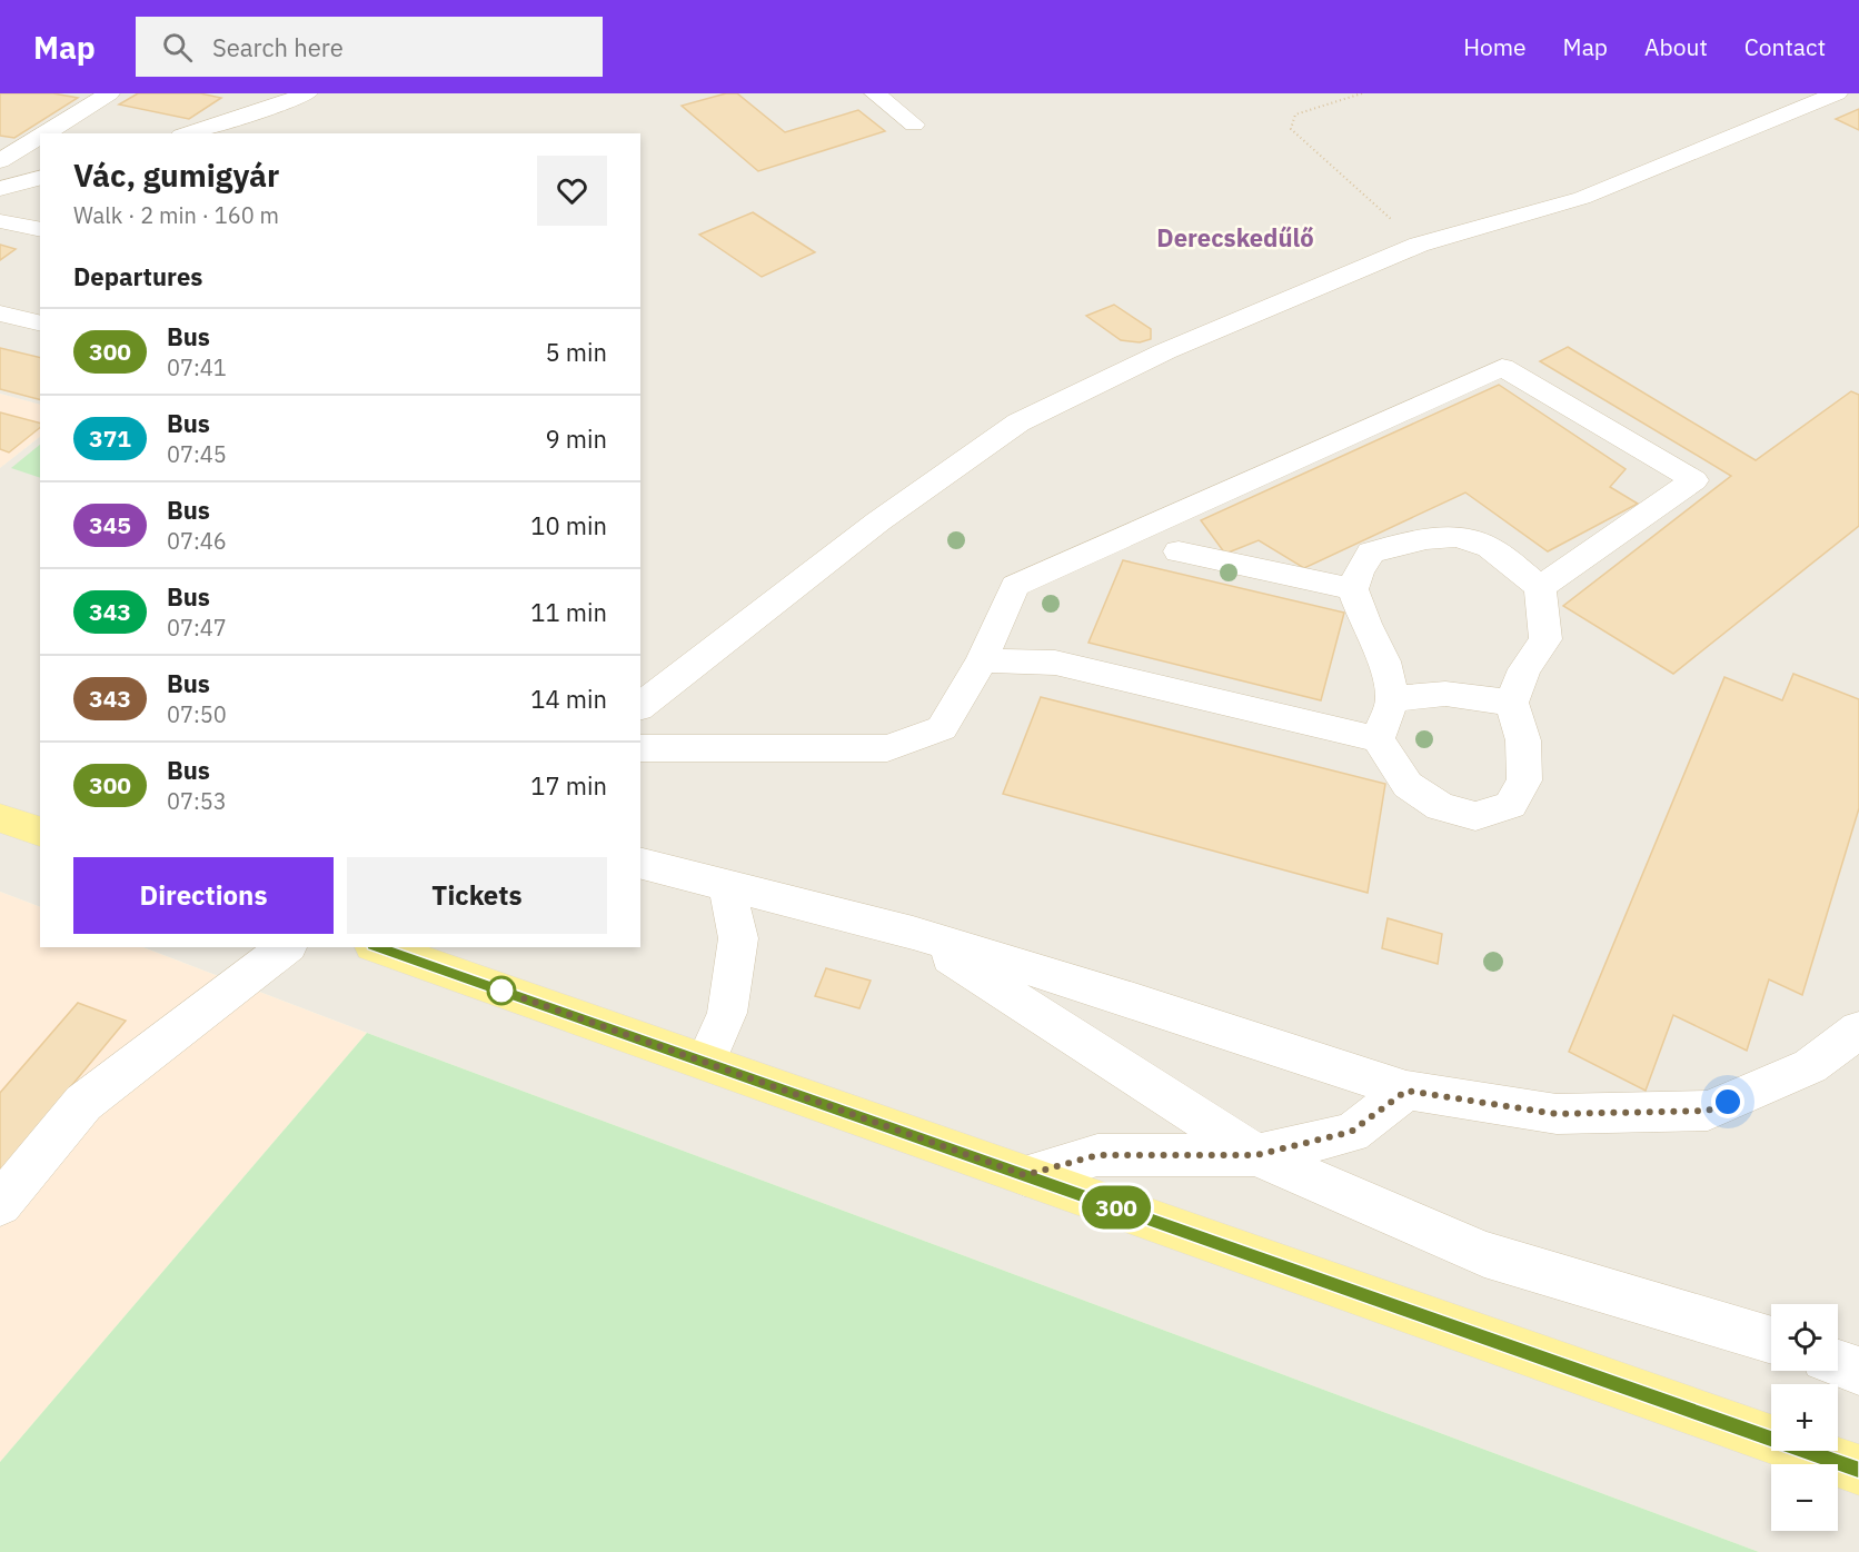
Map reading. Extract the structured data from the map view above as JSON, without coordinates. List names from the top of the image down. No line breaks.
{"districts":["Derecskedűlő"],"lines":["bus line 300"],"page":{"header":"Map","search":"Search here","nav":["Home","Map","About","Contact"],"on_map":"300","heading":[["Vác, gumigyár","Walk · 2 min · 160 m"],"Departures"],"list":[{"mark":"300","name":"Bus","note":"07:41","value":"5 min"},{"mark":"371","name":"Bus","note":"07:45","value":"9 min"},{"mark":"345","name":"Bus","note":"07:46","value":"10 min"},{"mark":"343","name":"Bus","note":"07:47","value":"11 min"},{"mark":"343","name":"Bus","note":"07:50","value":"14 min"},{"mark":"300","name":"Bus","note":"07:53","value":"17 min"}],"buttons":["Directions","Tickets"],"map_buttons":["+","−"]}}
